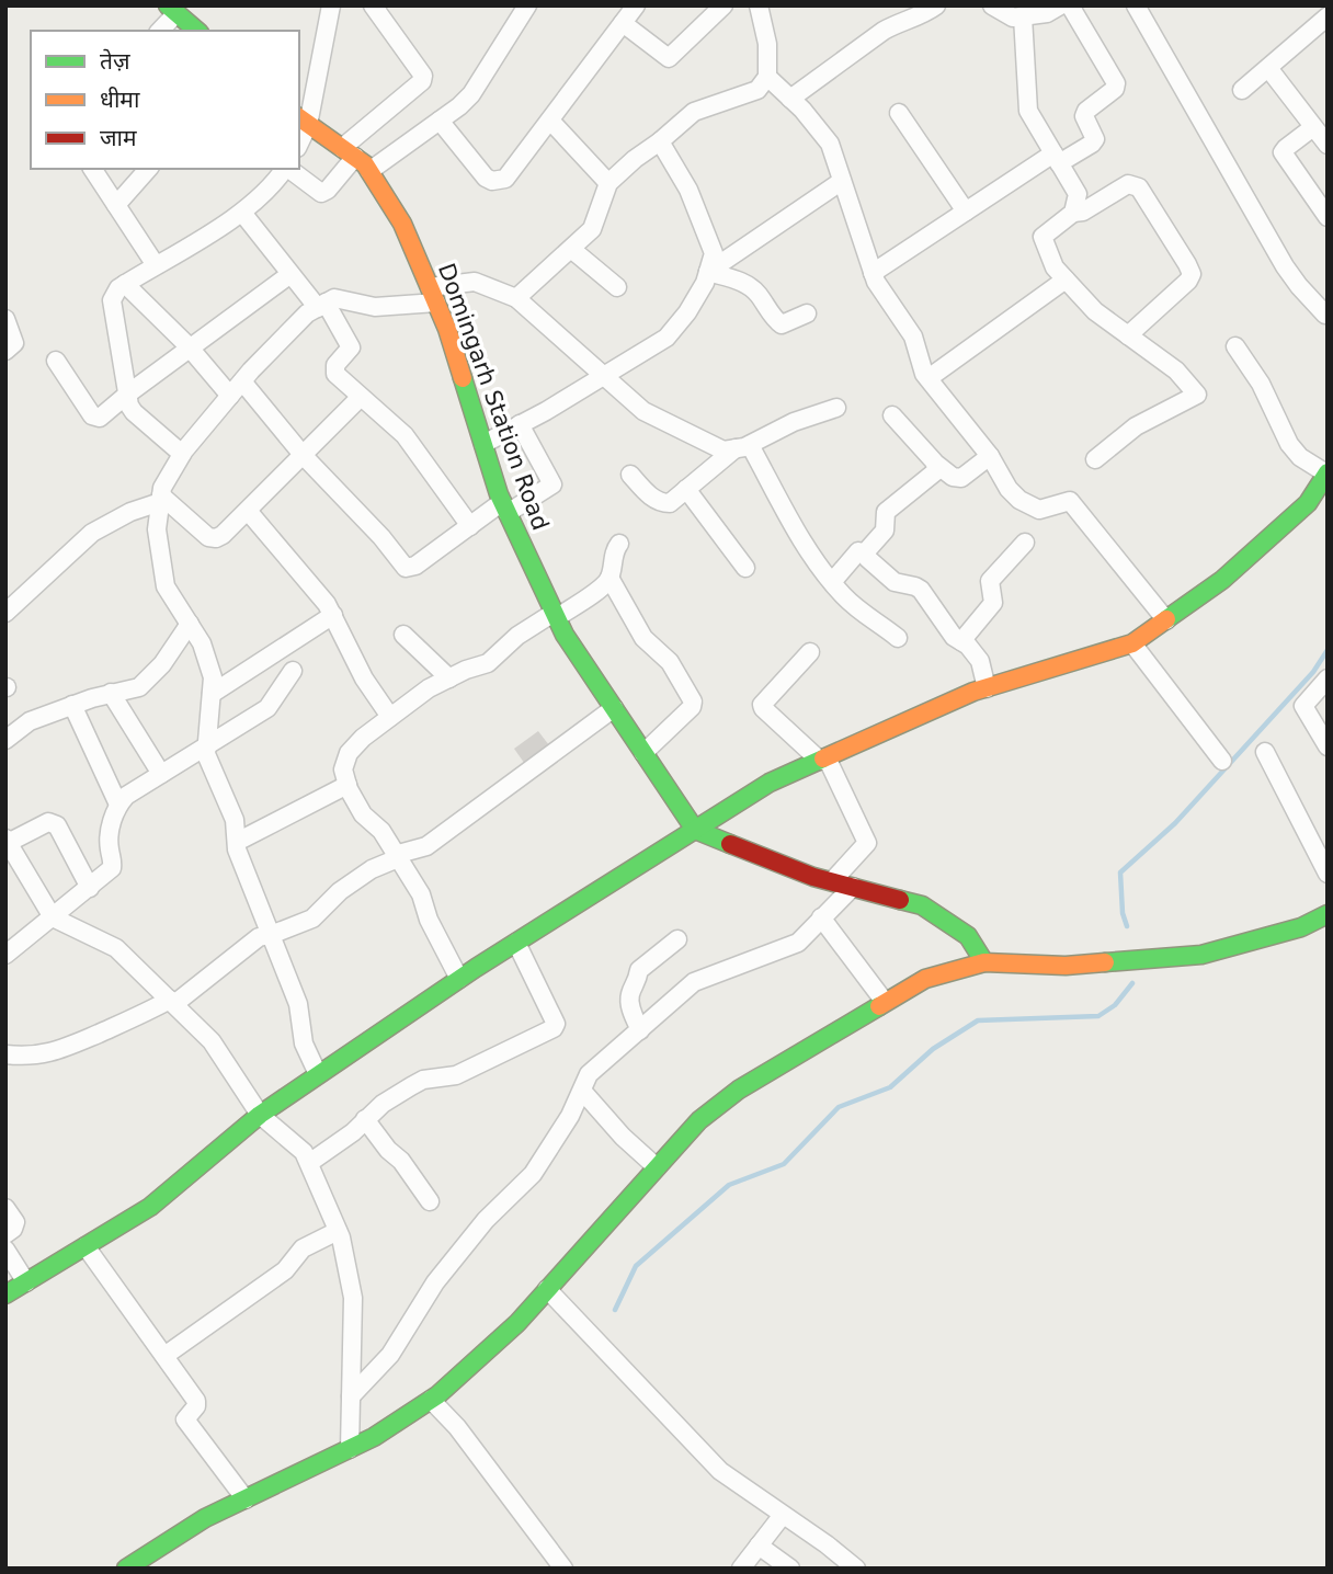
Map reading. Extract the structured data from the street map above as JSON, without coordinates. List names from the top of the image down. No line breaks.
{"streets":{"street":["Domingarh Station Road"]},"legend":["तेज़","धीमा","जाम"]}
